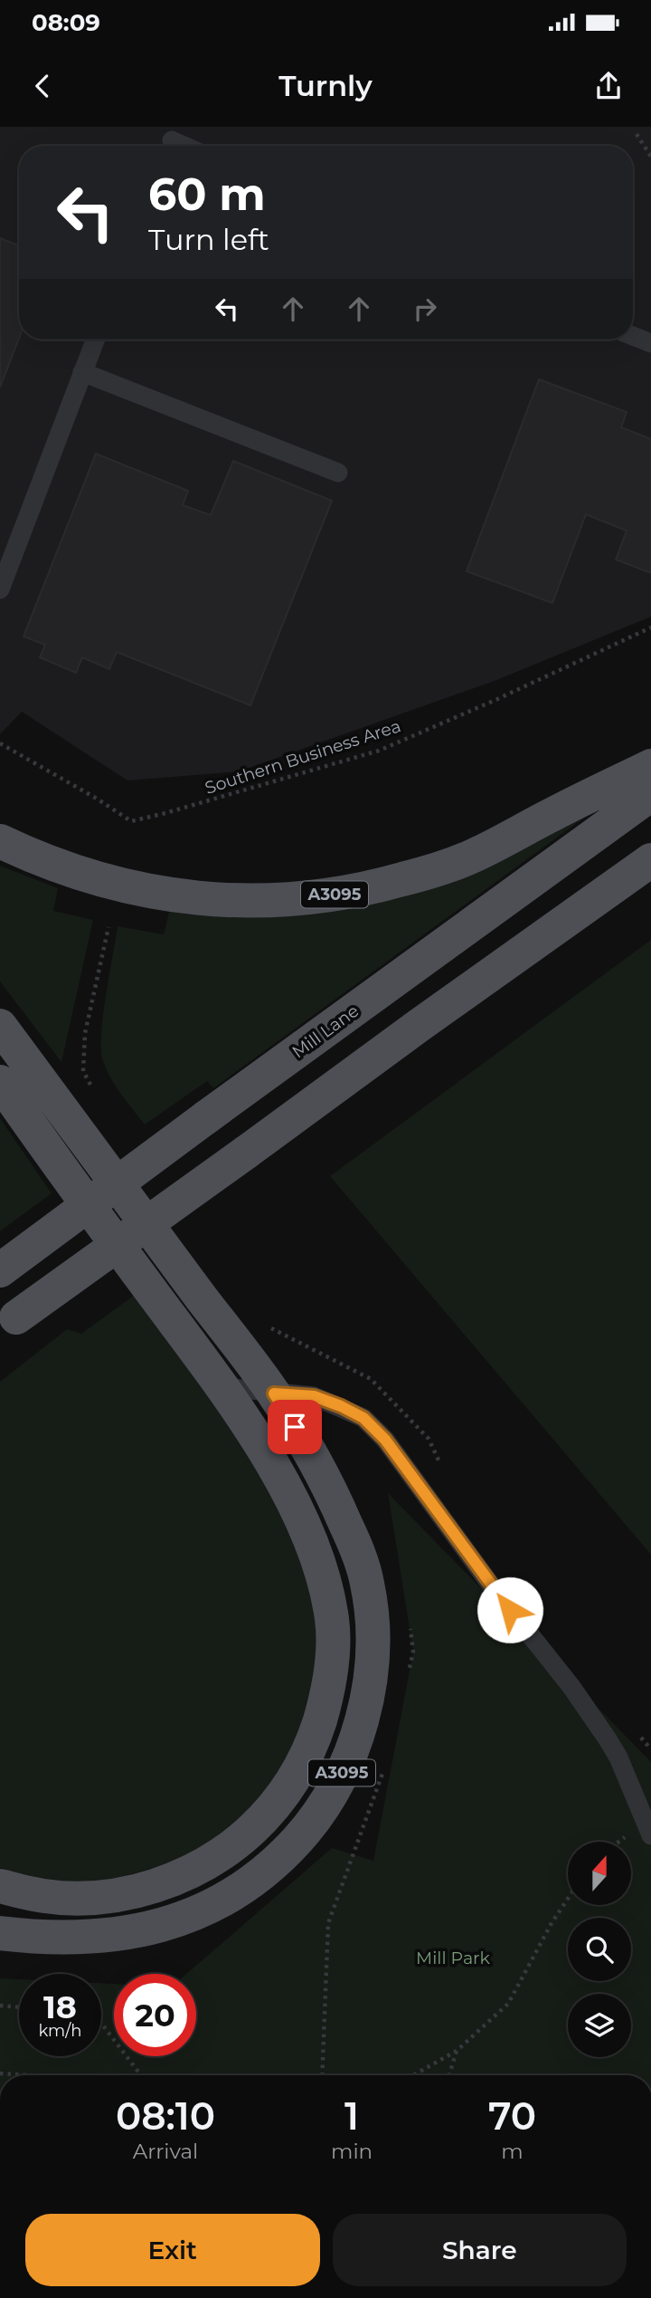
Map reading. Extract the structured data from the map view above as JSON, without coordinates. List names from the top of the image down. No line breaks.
{"streets":{"main road":["A3095","Mill Lane"],"path":["Southern Business Area"]},"parks":["Mill Park"],"north":"top","page":{"status":"08:09","header":"Turnly","turn":["60 m","Turn left"],"speed":"18 km/h","limit":"20","eta":["08:10","Arrival","1","min","70","m"],"buttons":["Exit","Share"]}}
